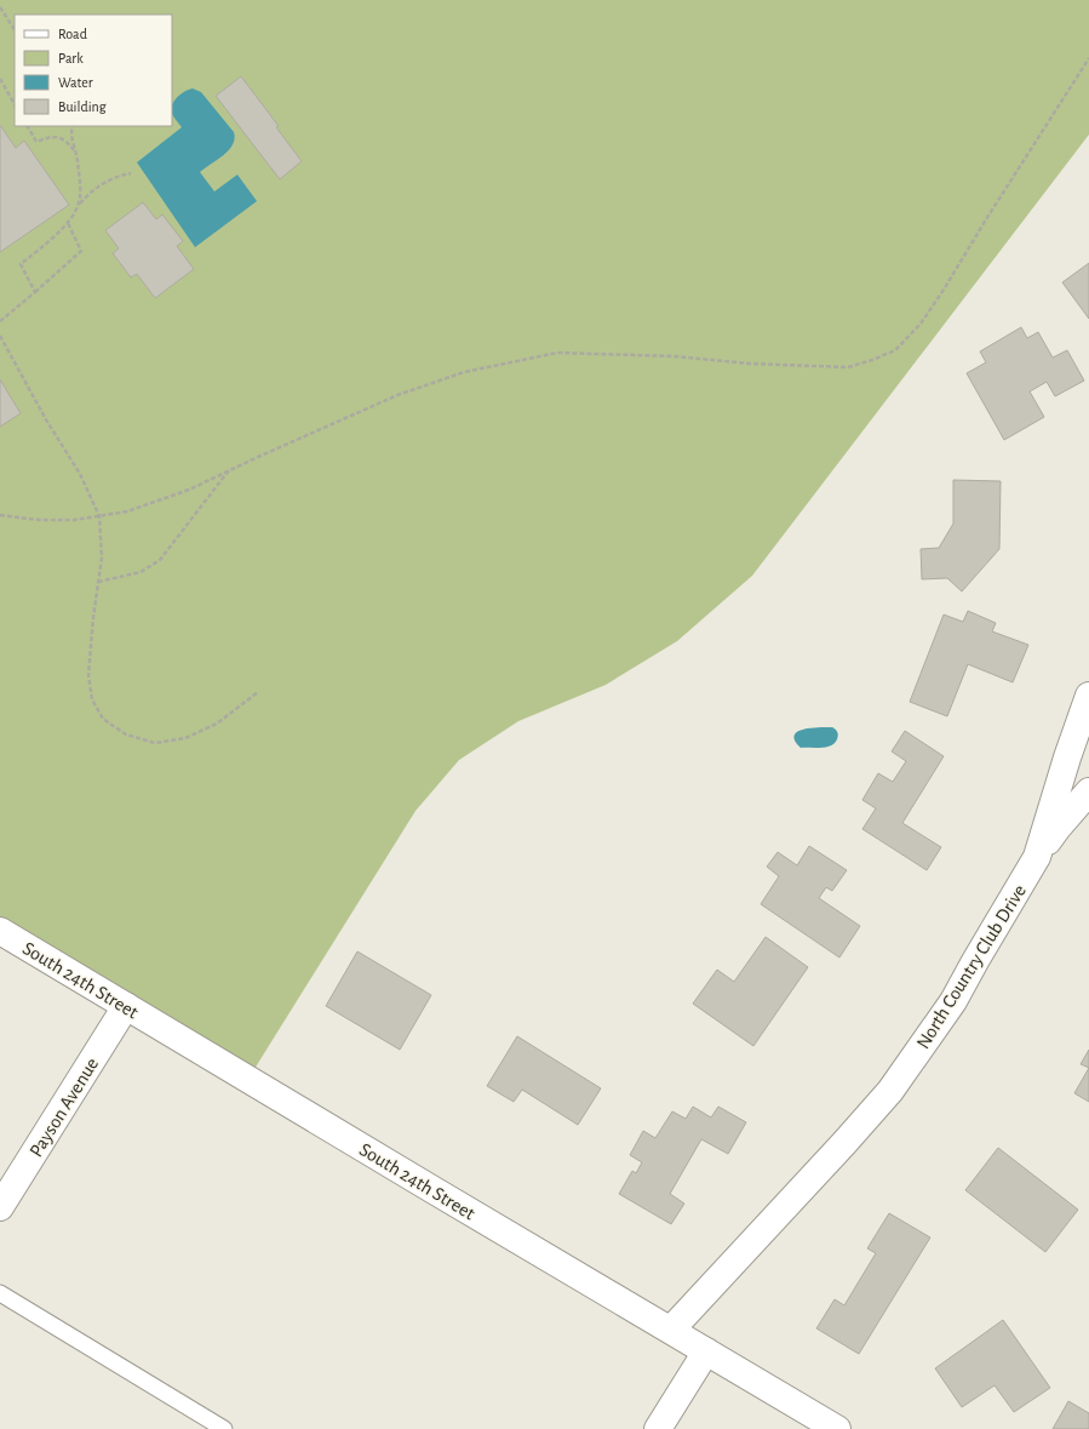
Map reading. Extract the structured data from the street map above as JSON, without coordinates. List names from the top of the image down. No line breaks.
{"streets":{"street":["North Country Club Drive","South 24th Street","Payson Avenue"]},"crossings":[["North Country Club Drive","South 24th Street"],["South 24th Street","Payson Avenue"]],"legend":["Road","Park","Water","Building"]}
